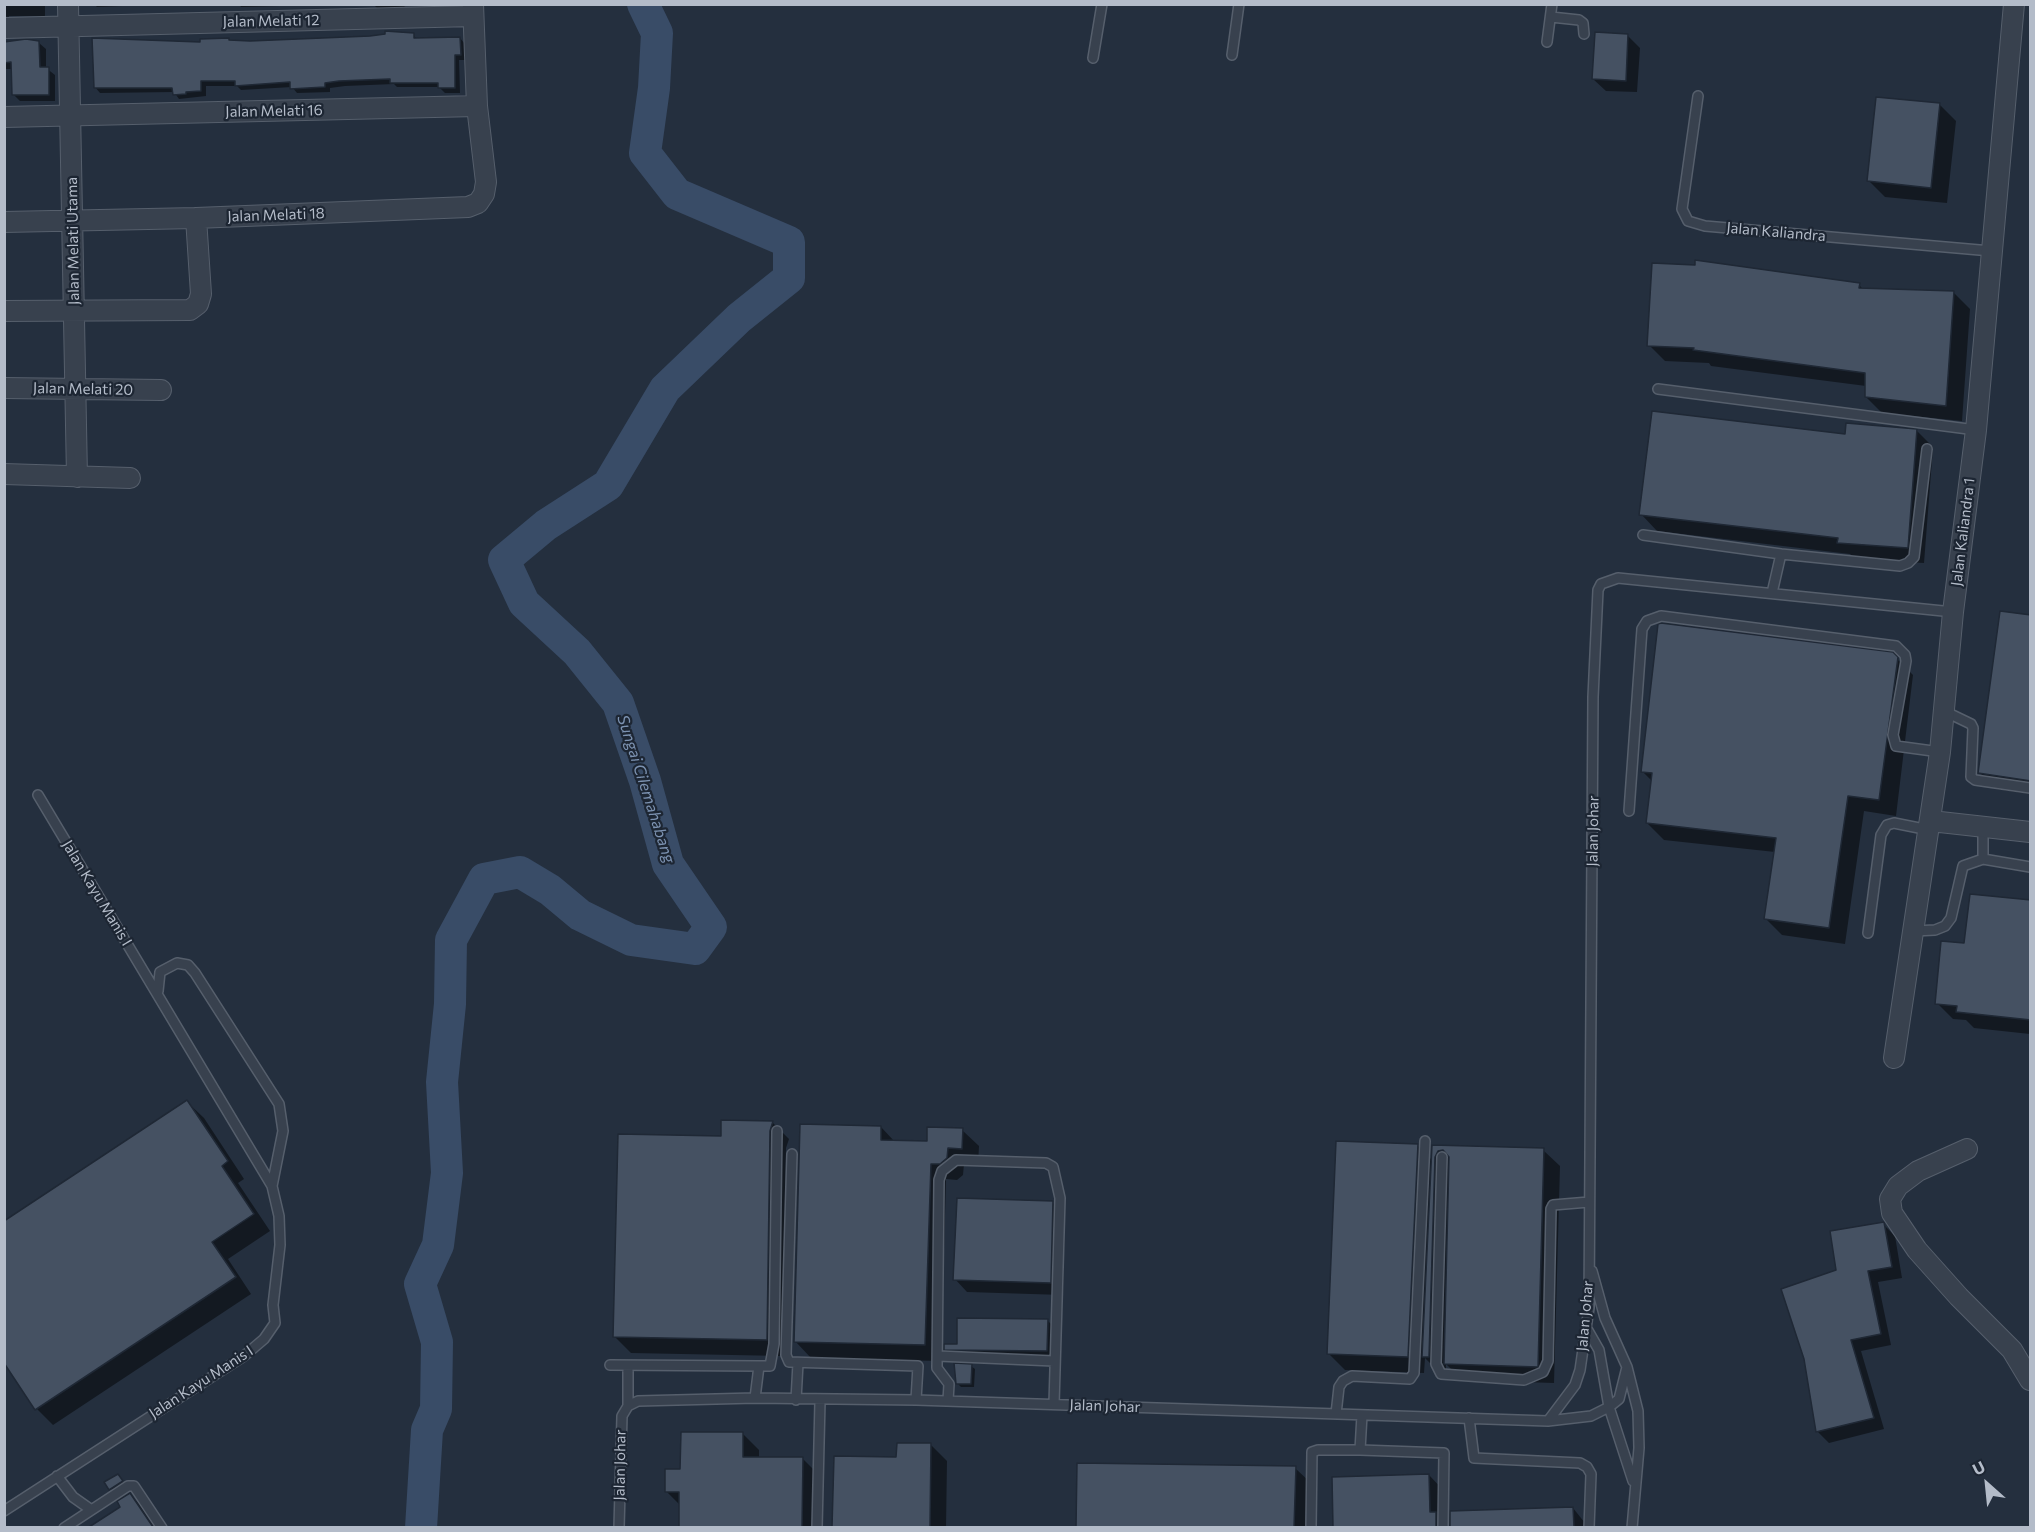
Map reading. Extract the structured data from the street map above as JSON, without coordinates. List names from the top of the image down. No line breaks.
{"streets":{"street":["Jalan Melati 12","Jalan Melati 16","Jalan Melati 18","Jalan Melati Utama","Jalan Melati 20","Jalan Kaliandra 1"],"lane":["Jalan Kaliandra","Jalan Johar","Jalan Kayu Manis I"]},"crossings":[["Jalan Melati 12","Jalan Melati Utama"],["Jalan Melati 16","Jalan Melati 18"],["Jalan Melati 16","Jalan Melati Utama"],["Jalan Melati 18","Jalan Melati Utama"],["Jalan Kaliandra","Jalan Kaliandra 1"],["Jalan Melati Utama","Jalan Melati 20"],["Jalan Kaliandra 1","Jalan Johar"]],"water":["Sungai Cilemahabang"],"north":"top left"}
